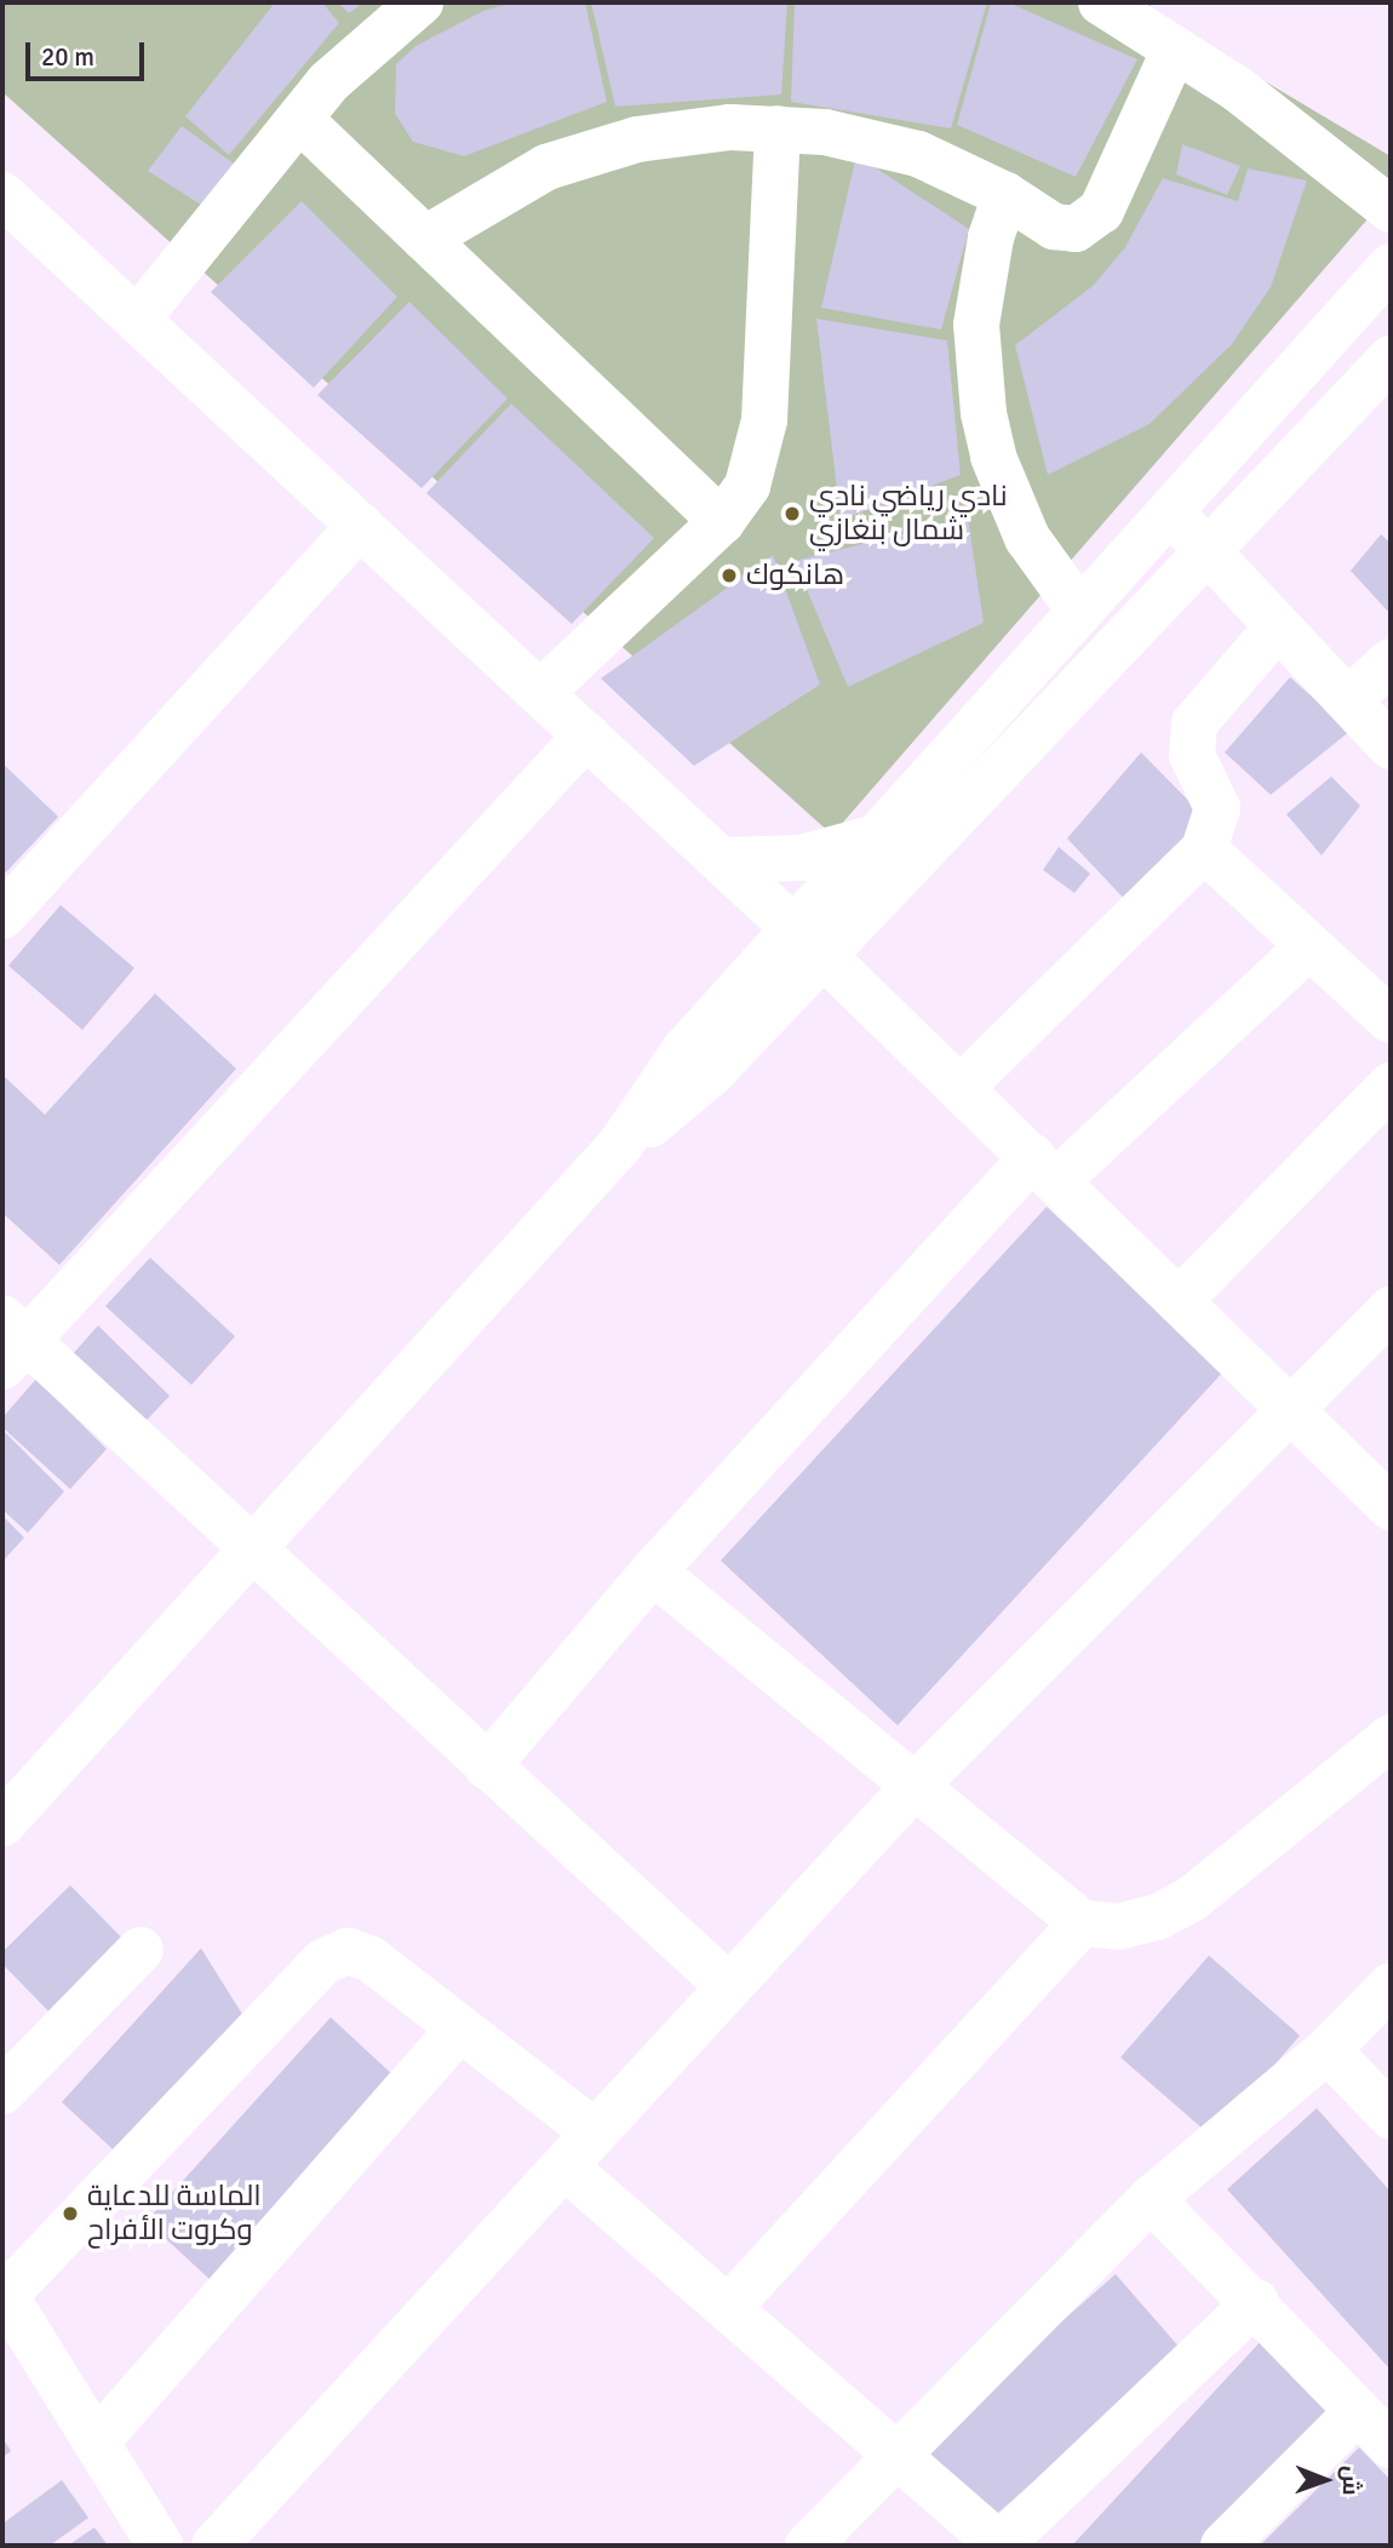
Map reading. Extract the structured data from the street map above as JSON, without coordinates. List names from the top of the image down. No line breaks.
{"places":["نادي رياضي نادي شمال بنغازي","هانكوك","الماسة للدعاية وكروت الأفراح"],"scale_bar":"20 m","north":"right"}
